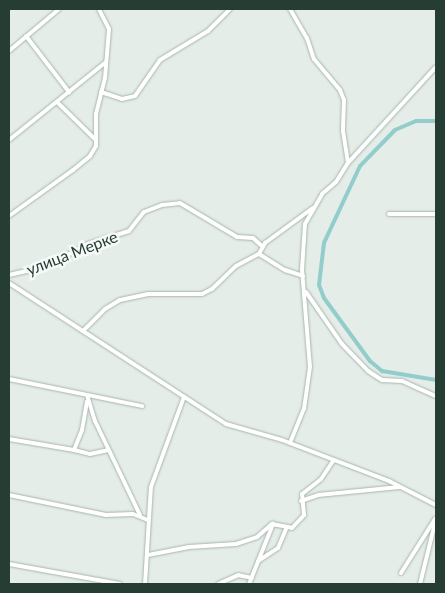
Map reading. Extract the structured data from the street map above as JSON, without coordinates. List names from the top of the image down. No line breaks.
{"streets":{"street":["улица Мерке"]}}
